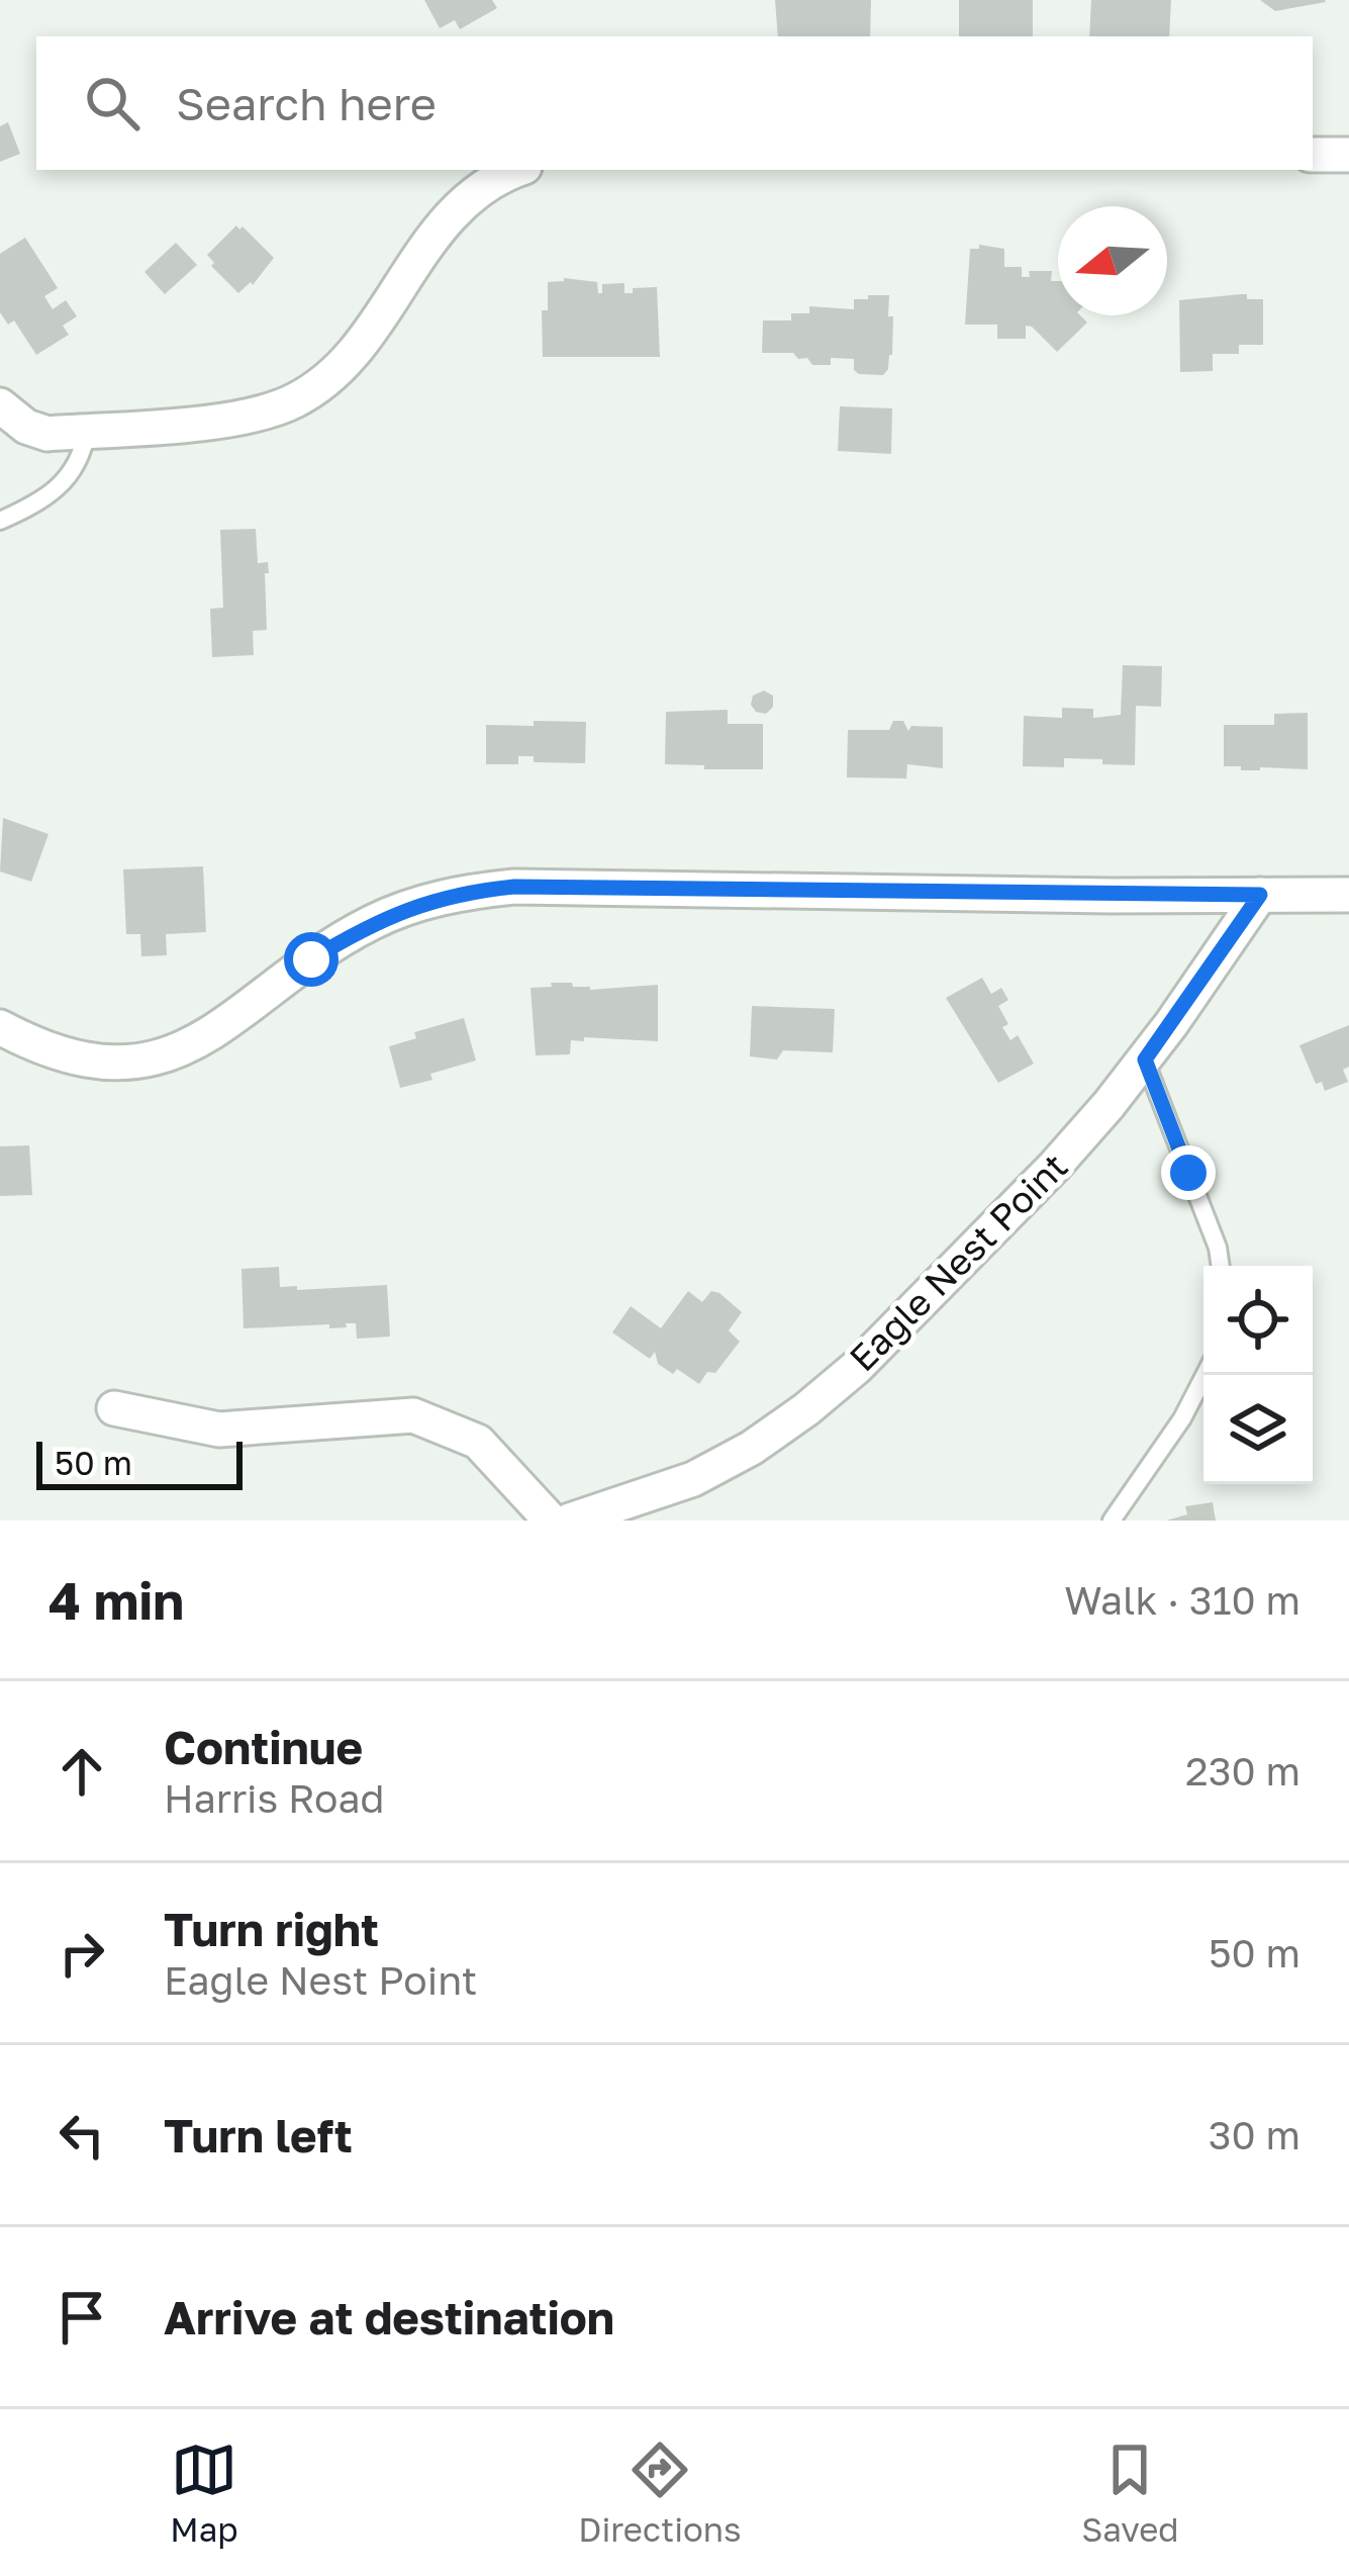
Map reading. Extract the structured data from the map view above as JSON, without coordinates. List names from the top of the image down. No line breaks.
{"streets":{"street":["Eagle Nest Point"]},"scale_bar":"50 m","north":"left","page":{"search":"Search here","scale":"50 m","heading":["4 min","Walk · 310 m"],"list":[["Continue","Harris Road","230 m"],["Turn right","Eagle Nest Point","50 m"],["Turn left","30 m"],"Arrive at destination"],"nav":["Map","Directions","Saved"]}}
